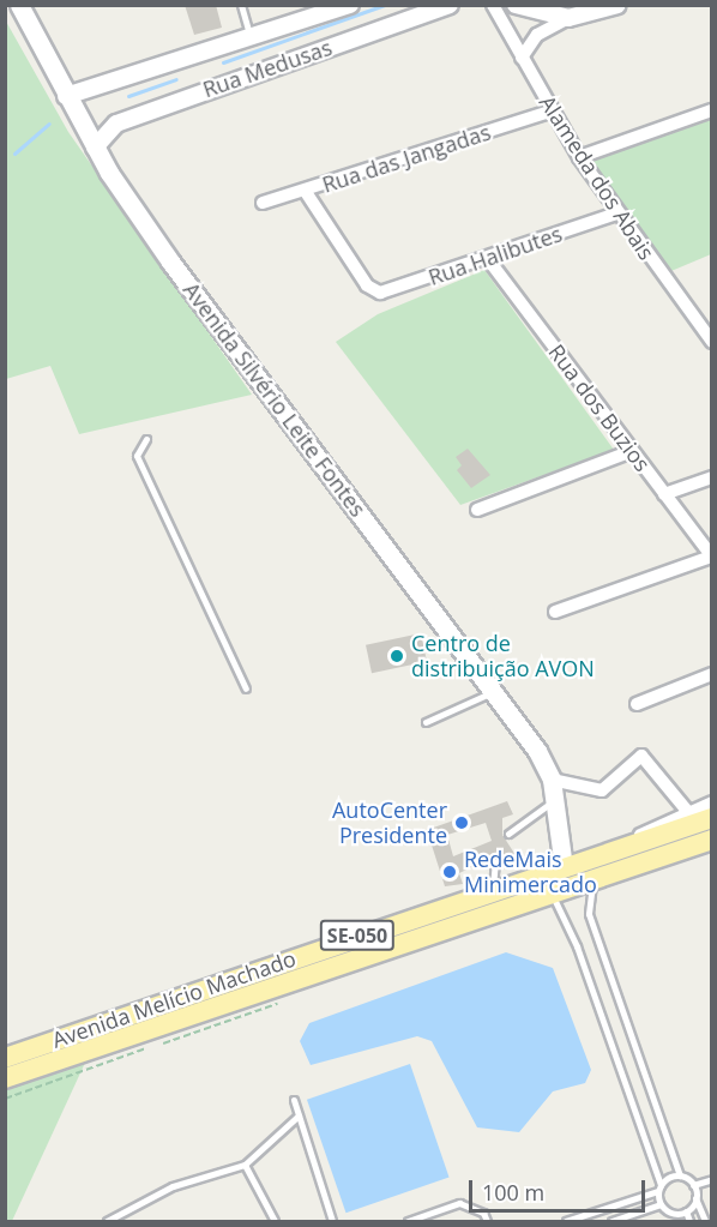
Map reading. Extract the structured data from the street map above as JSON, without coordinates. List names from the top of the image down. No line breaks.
{"streets":{"main road":["Avenida Silvério Leite Fontes","SE-050","Avenida Melício Machado"],"street":["Rua Medusas","Rua das Jangadas","Alameda dos Abais","Rua Halibutes","Rua dos Buzios"]},"crossings":[["Rua Medusas","Avenida Silvério Leite Fontes"],["Rua das Jangadas","Alameda dos Abais"],["Rua das Jangadas","Rua Halibutes"],["Alameda dos Abais","Rua Halibutes"],["Rua Halibutes","Rua dos Buzios"]],"places":["Centro de distribuição AVON","AutoCenter Presidente","RedeMais Minimercado"],"scale_bar":"100 m"}
